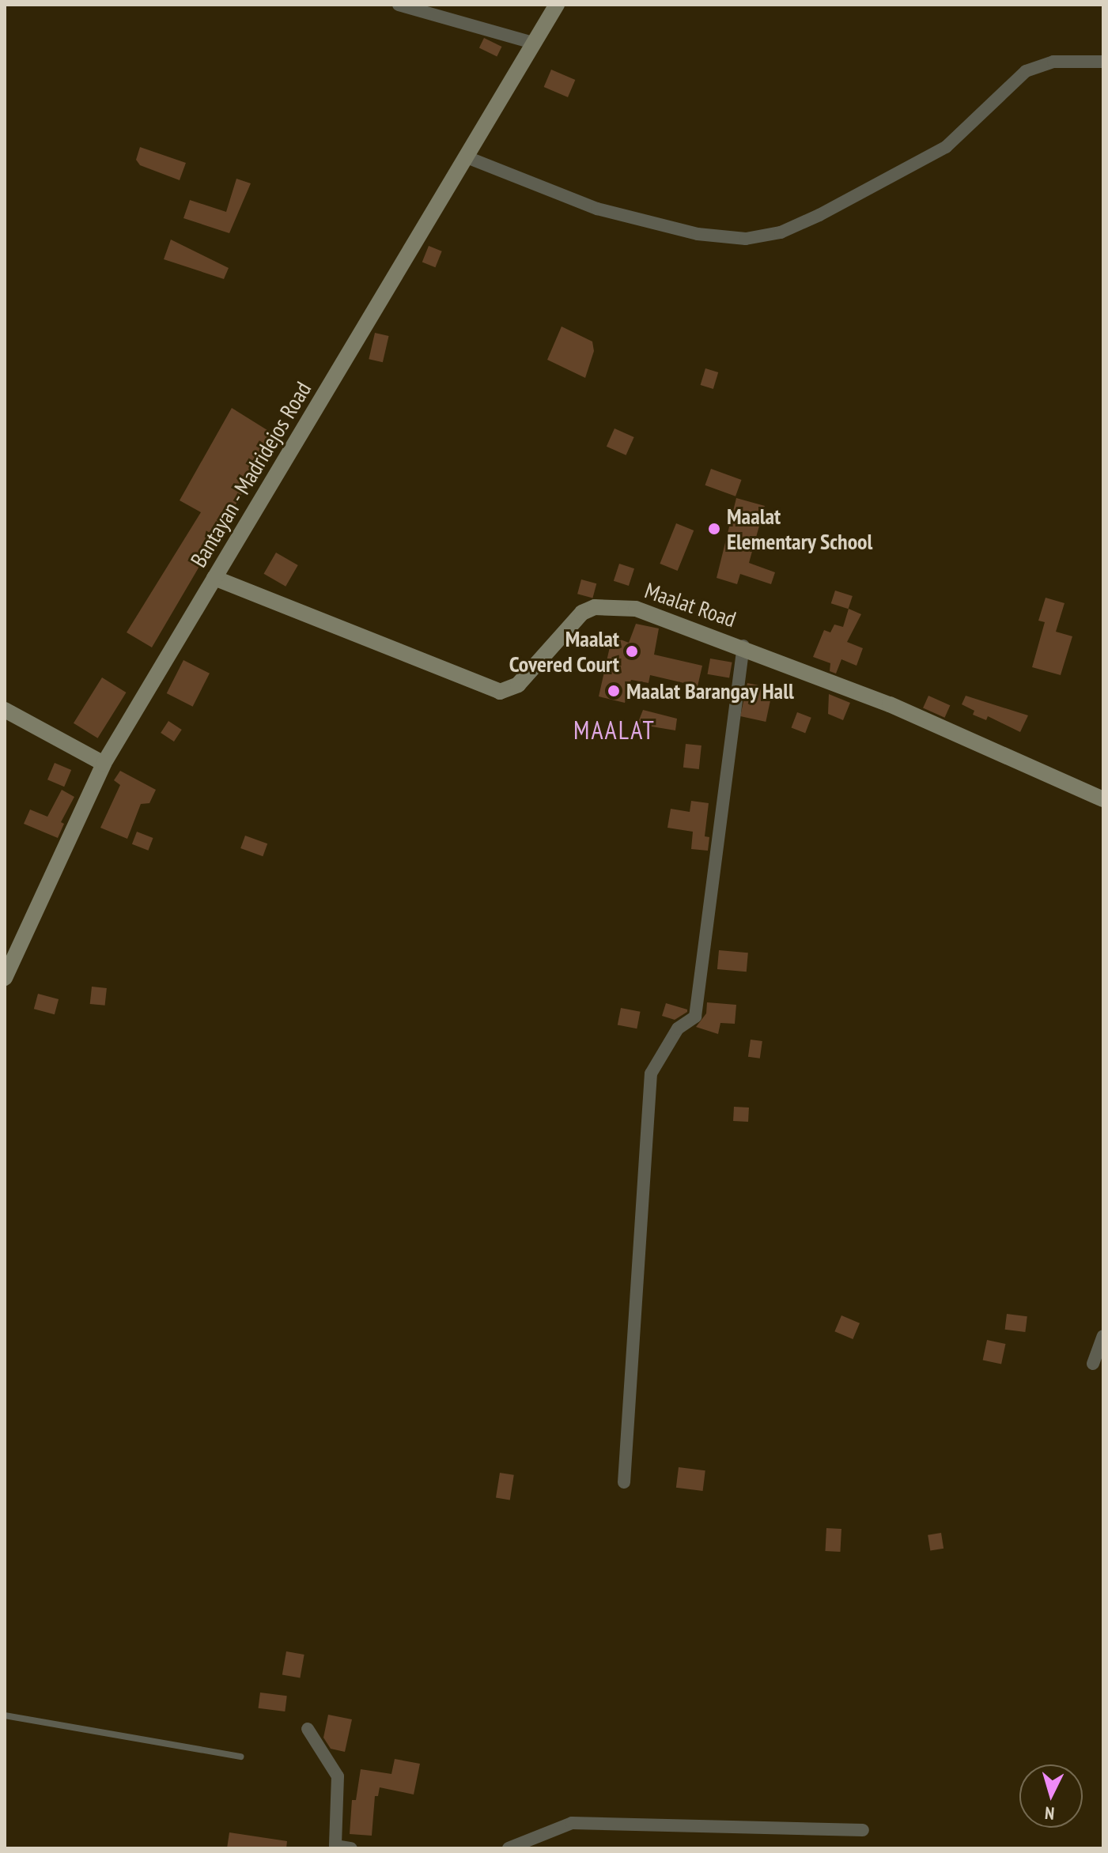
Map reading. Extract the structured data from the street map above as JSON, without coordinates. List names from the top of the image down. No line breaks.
{"streets":{"main road":["Bantayan - Madridejos Road","Maalat Road"]},"crossings":[["Bantayan - Madridejos Road","Maalat Road"]],"districts":["MAALAT"],"places":["Maalat Elementary School","Maalat Covered Court","Maalat Barangay Hall"],"north":"bottom"}
